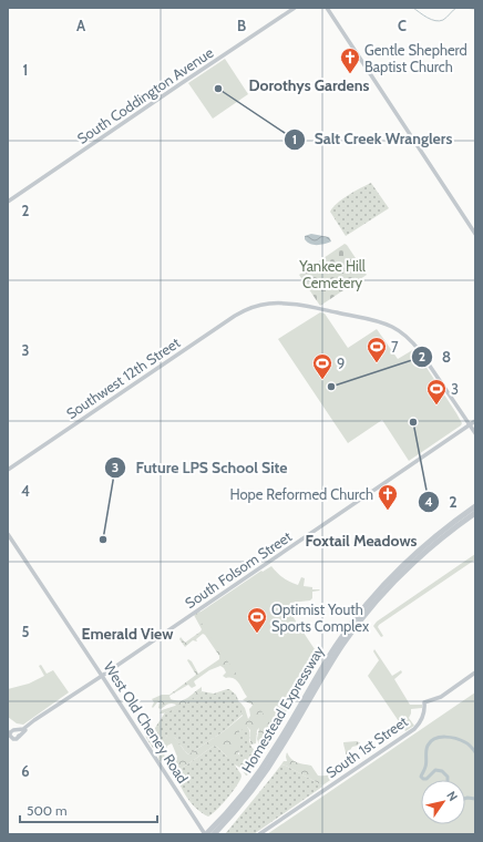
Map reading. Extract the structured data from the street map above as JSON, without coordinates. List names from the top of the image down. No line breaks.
{"streets":{"highway":["Homestead Expressway"],"street":["South Coddington Avenue","Southwest 12th Street","South Folsom Street","West Old Cheney Road","South 1st Street"]},"crossings":[["Southwest 12th Street","South Folsom Street"],["South Folsom Street","West Old Cheney Road"],["Homestead Expressway","West Old Cheney Road"]],"districts":["Dorothys Gardens","Foxtail Meadows","Emerald View"],"parks":["Yankee Hill Cemetery"],"places":{"church":["Gentle Shepherd Baptist Church","Hope Reformed Church"],"other":["Salt Creek Wranglers","8","2","Future LPS School Site"],"sports":["7","9","3","Optimist Youth Sports Complex"]},"scale_bar":"500 m","north":"top right","grid":{"columns":["A","B","C"],"rows":["1","2","3","4","5","6"]}}
